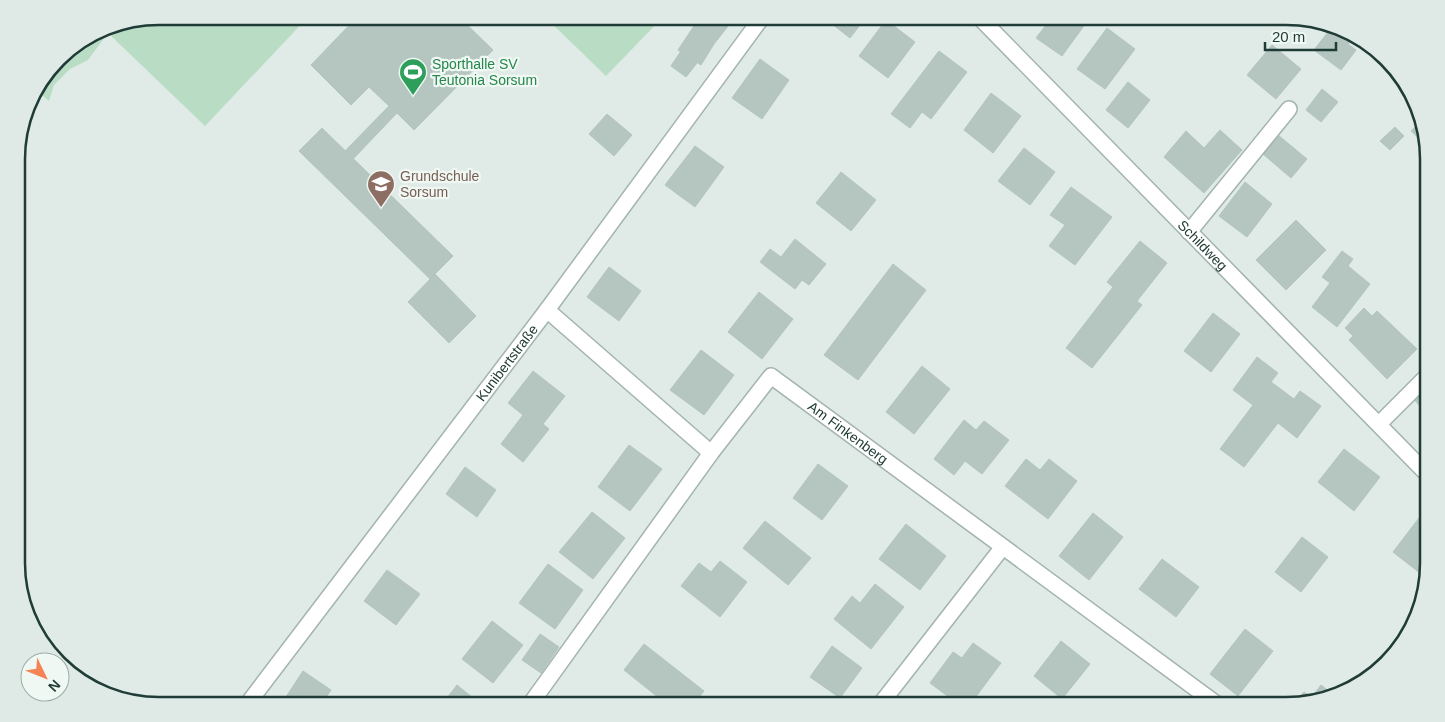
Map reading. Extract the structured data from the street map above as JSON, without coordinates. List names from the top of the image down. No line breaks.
{"streets":{"street":["Schildweg","Kunibertstraße","Am Finkenberg"]},"places":{"sports":["Sporthalle SV Teutonia Sorsum"],"school or university":["Grundschule Sorsum"]},"scale_bar":"20 m","north":"bottom right"}
